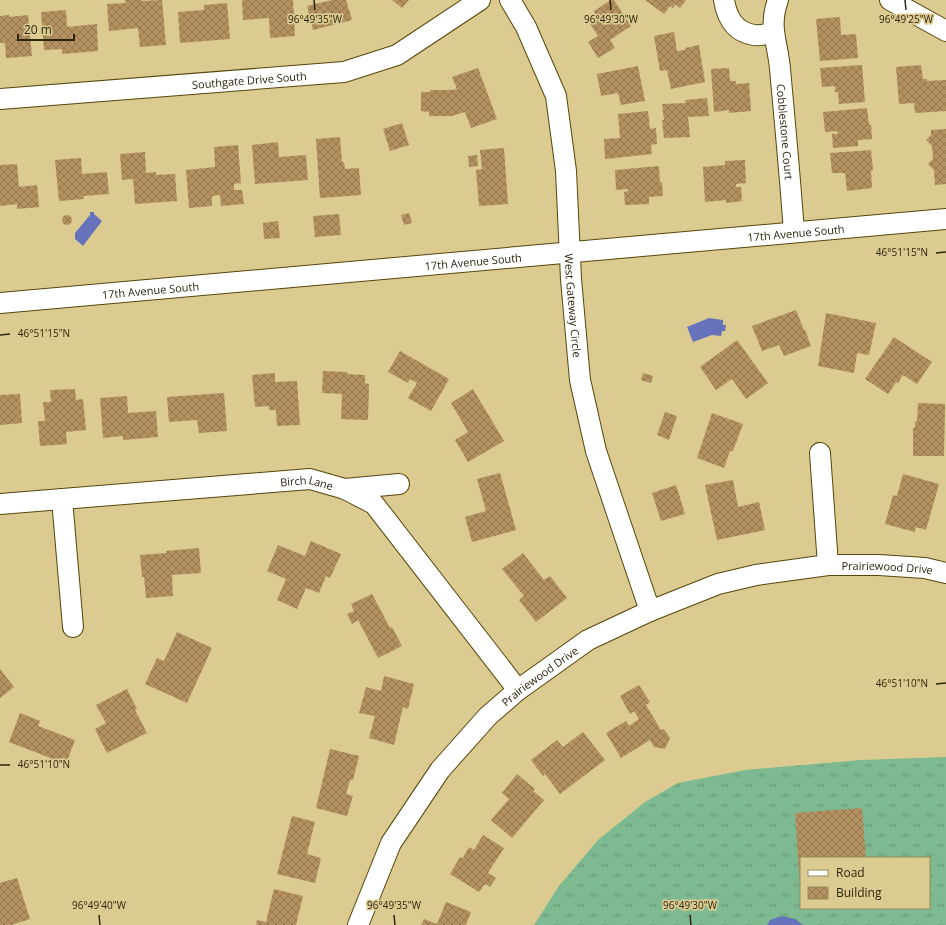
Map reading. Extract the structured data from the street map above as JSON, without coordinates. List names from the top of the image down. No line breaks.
{"streets":{"street":["Southgate Drive South","Cobblestone Court","17th Avenue South","West Gateway Circle","Birch Lane","Prairiewood Drive"]},"crossings":[["Cobblestone Court","17th Avenue South"],["17th Avenue South","West Gateway Circle"],["West Gateway Circle","Prairiewood Drive"],["Birch Lane","Prairiewood Drive"]],"legend":["Road","Building"],"scale_bar":"20 m","coordinates":["96°49'35\"W","96°49'30\"W","96°49'25\"W","46°51'15\"N","46°51'10\"N","96°49'40\"W"]}
